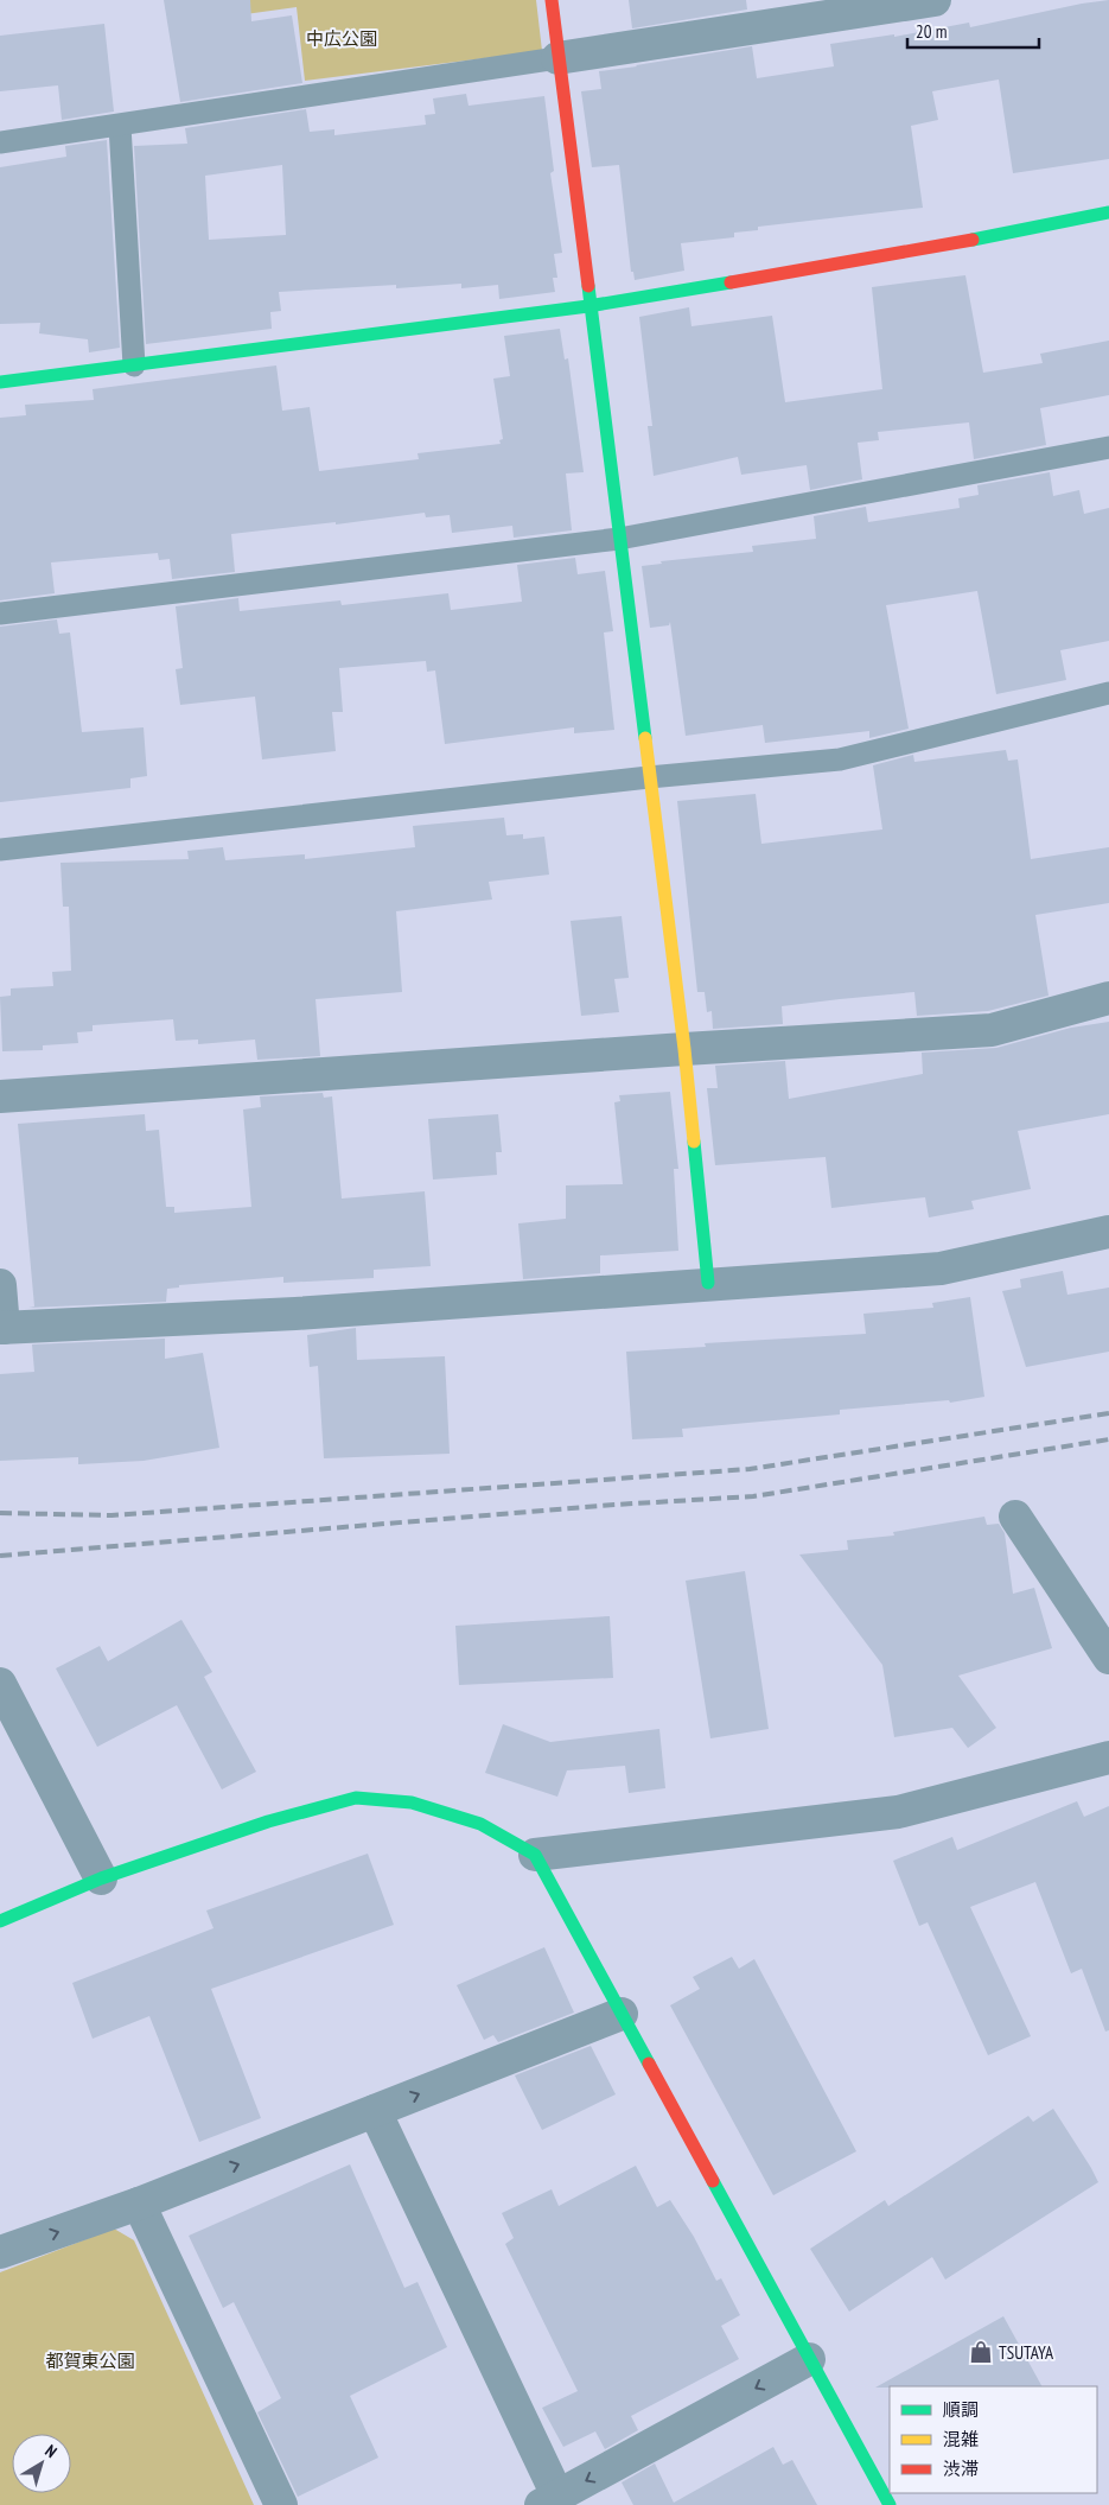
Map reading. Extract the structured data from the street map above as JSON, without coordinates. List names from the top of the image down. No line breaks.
{"parks":["中広公園","都賀東公園"],"places":{"shop":["TSUTAYA"]},"legend":["順調","混雑","渋滞"],"scale_bar":"20 m","north":"top right"}
